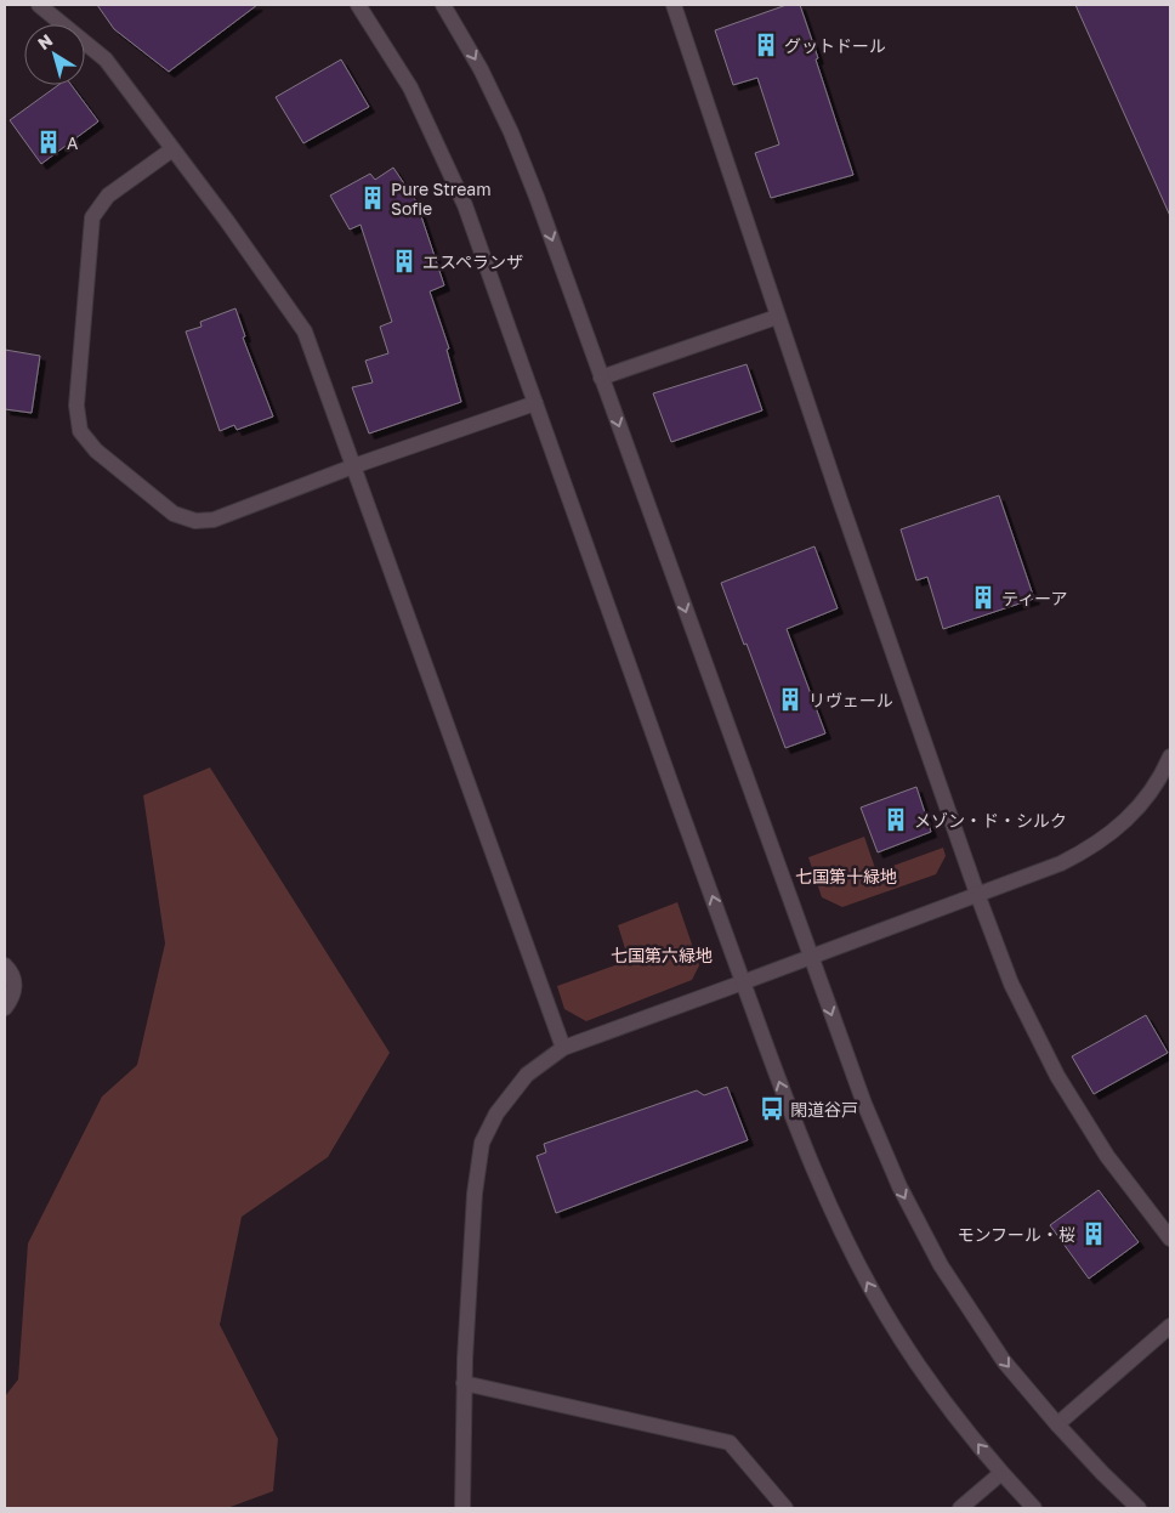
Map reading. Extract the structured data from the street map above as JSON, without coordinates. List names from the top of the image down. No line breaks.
{"parks":["七国第十緑地","七国第六緑地"],"places":{"building":["グットドール","A","Pure Stream Sofie","エスペランザ","ティーア","リヴェール","メゾン・ド・シルク","モンフール・桜"],"bus stop":["閑道谷戸"]},"north":"top left"}
